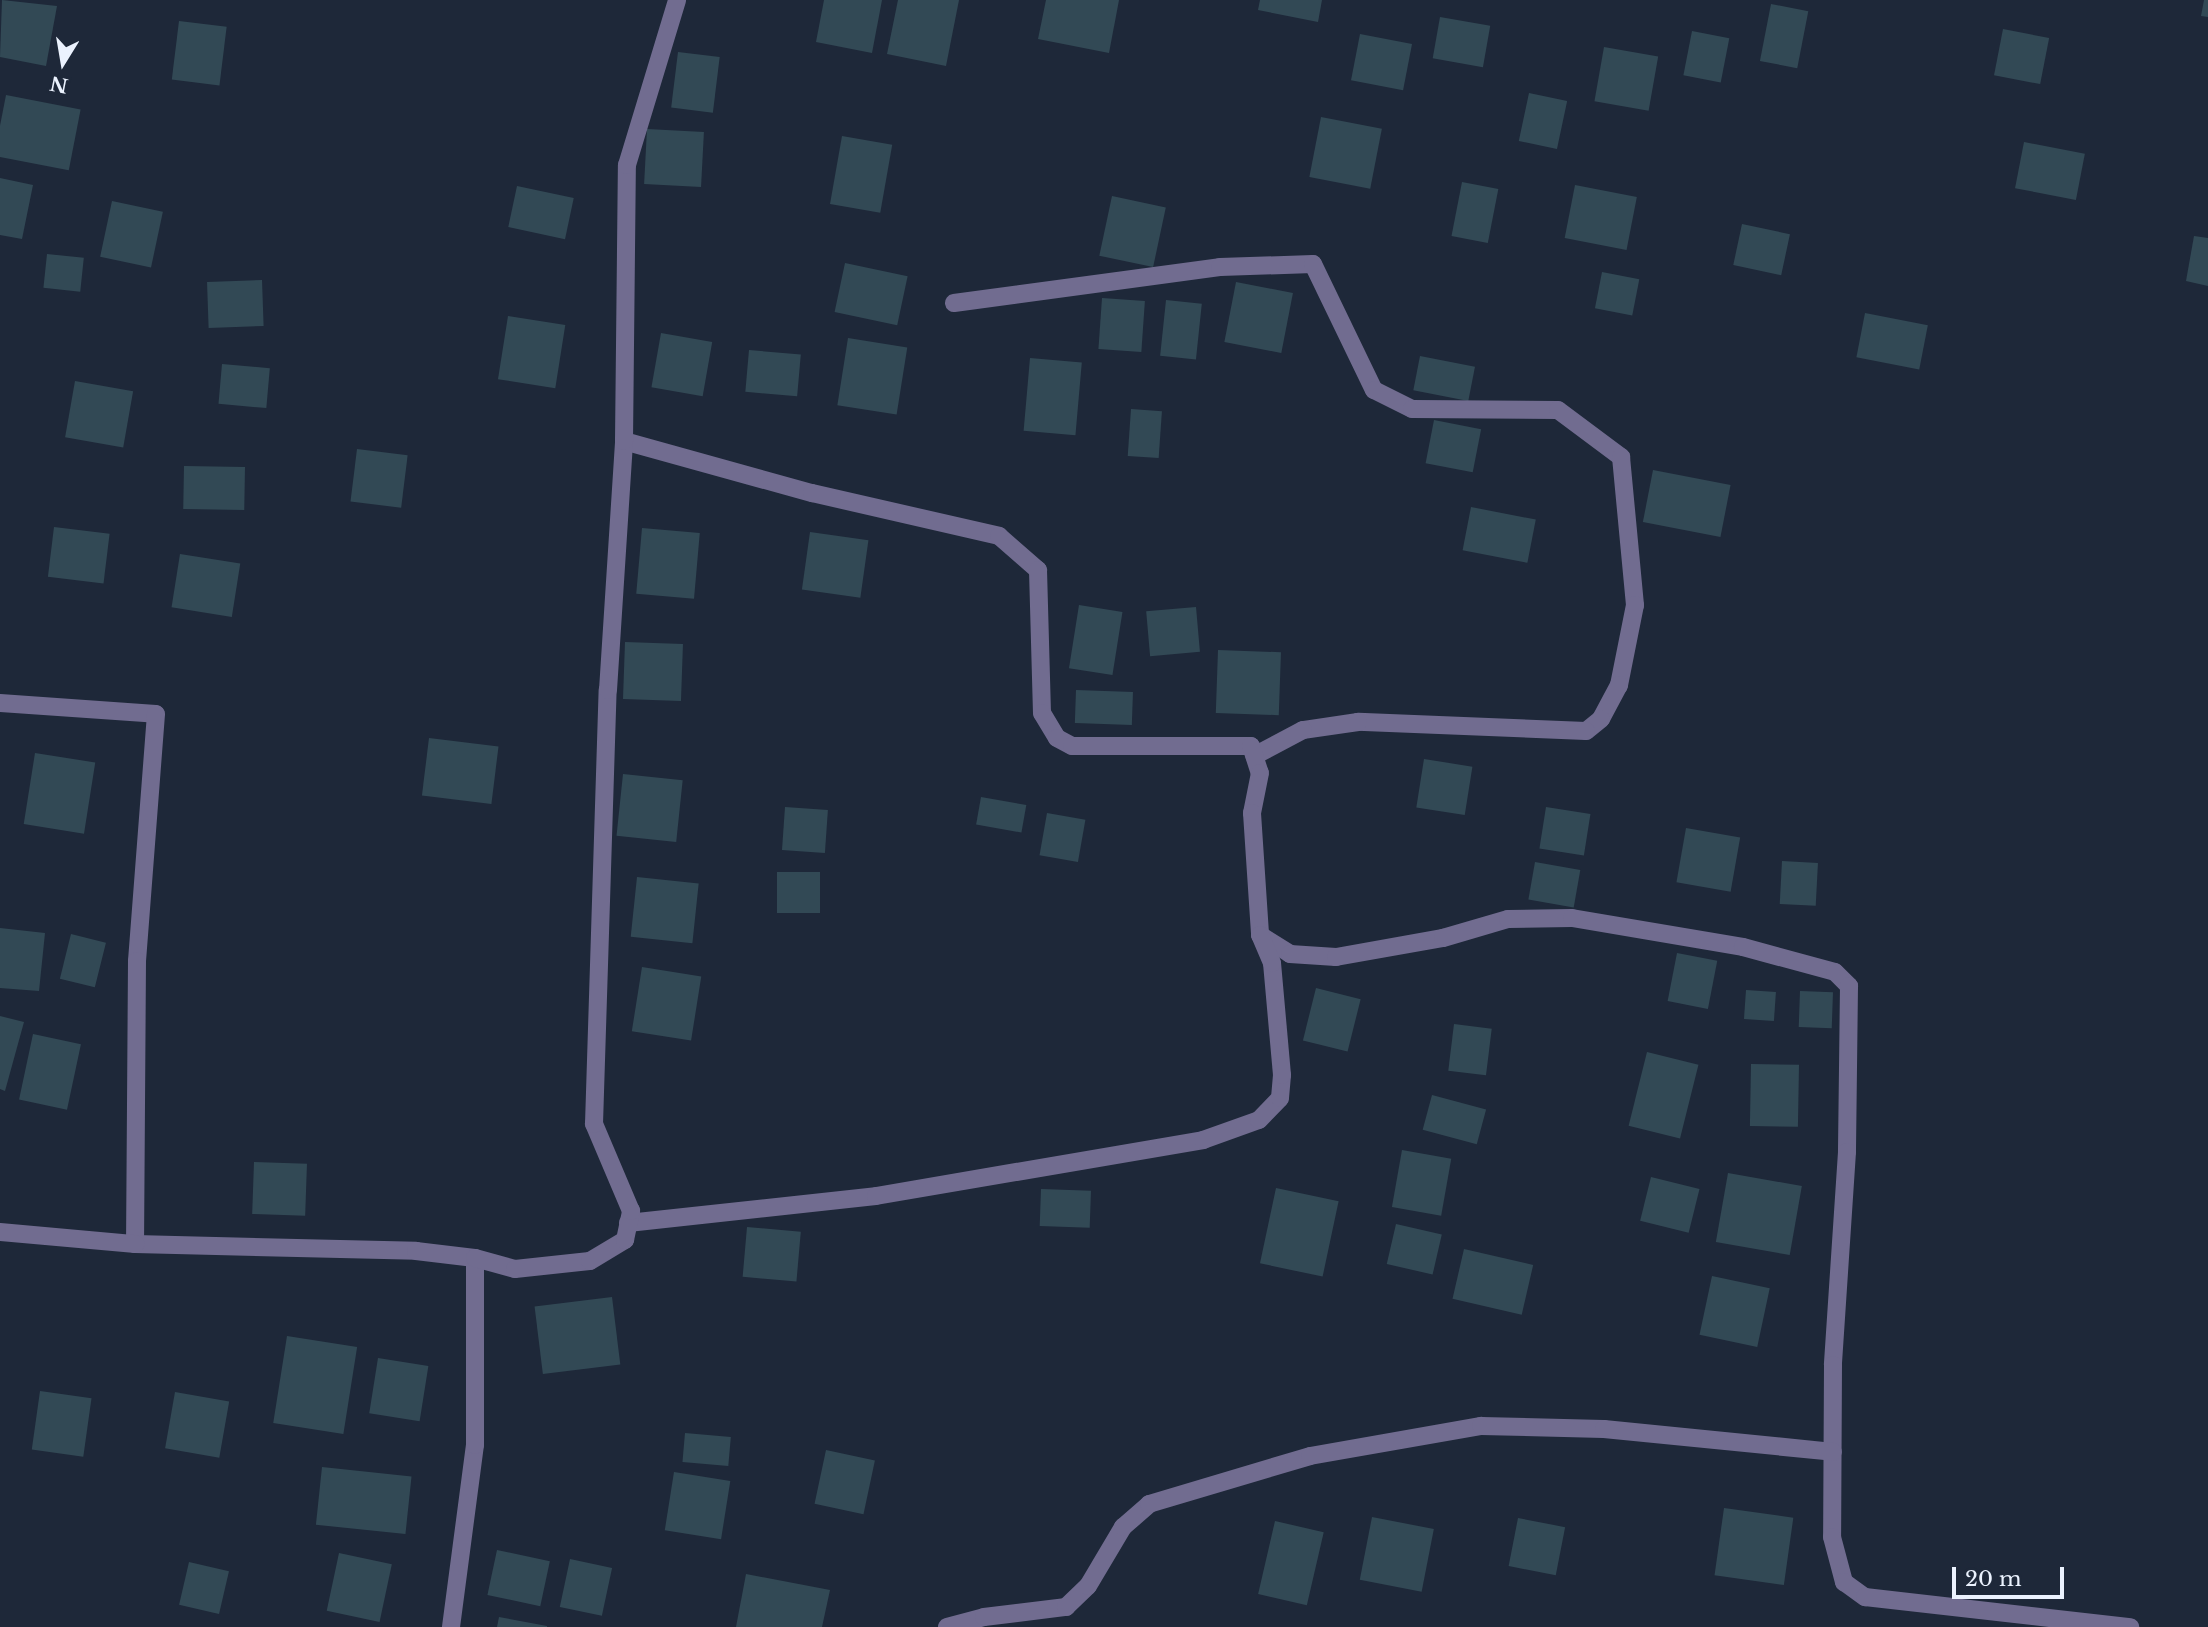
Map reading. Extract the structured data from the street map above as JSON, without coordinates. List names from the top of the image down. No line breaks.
{"scale_bar":"20 m","north":"bottom"}
